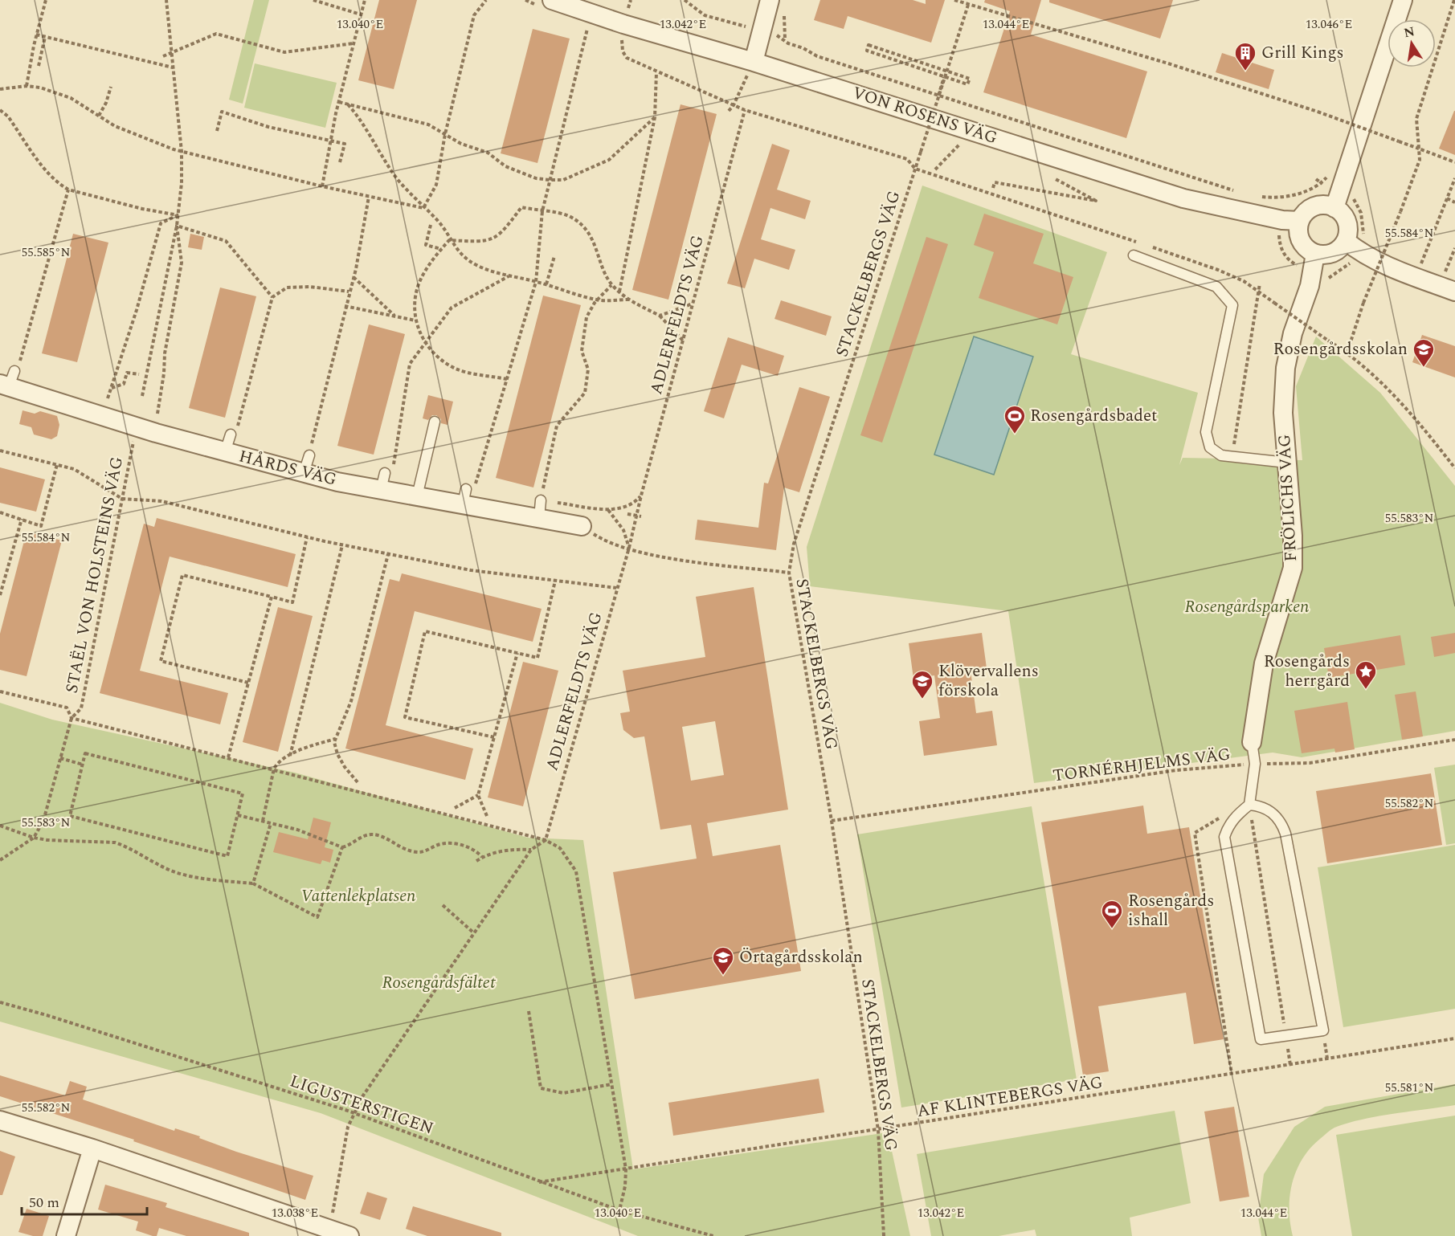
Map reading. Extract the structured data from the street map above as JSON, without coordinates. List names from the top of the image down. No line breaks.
{"streets":{"street":["VON ROSENS VÄG","HÅRDS VÄG","FRÖLICHS VÄG"],"path":["STACKELBERGS VÄG","ADLERFELDTS VÄG","STAËL VON HOLSTEINS VÄG","TORNÉRHJELMS VÄG","AF KLINTEBERGS VÄG","LIGUSTERSTIGEN"]},"crossings":[["STACKELBERGS VÄG","TORNÉRHJELMS VÄG"],["STACKELBERGS VÄG","AF KLINTEBERGS VÄG"],["AF KLINTEBERGS VÄG","LIGUSTERSTIGEN"]],"parks":["Rosengårdsparken","Vattenlekplatsen","Rosengårdsfältet"],"places":{"building":["Grill Kings"],"school or university":["Rosengårdsskolan","Klövervallens förskola","Örtagårdsskolan"],"sports":["Rosengårdsbadet","Rosengårds ishall"],"place":["Rosengårds herrgård"]},"scale_bar":"50 m","north":"top","coordinates":["13.040°E","13.042°E","13.044°E","13.046°E","55.584°N","55.585°N","55.583°N","55.582°N","55.581°N","13.038°E"]}
